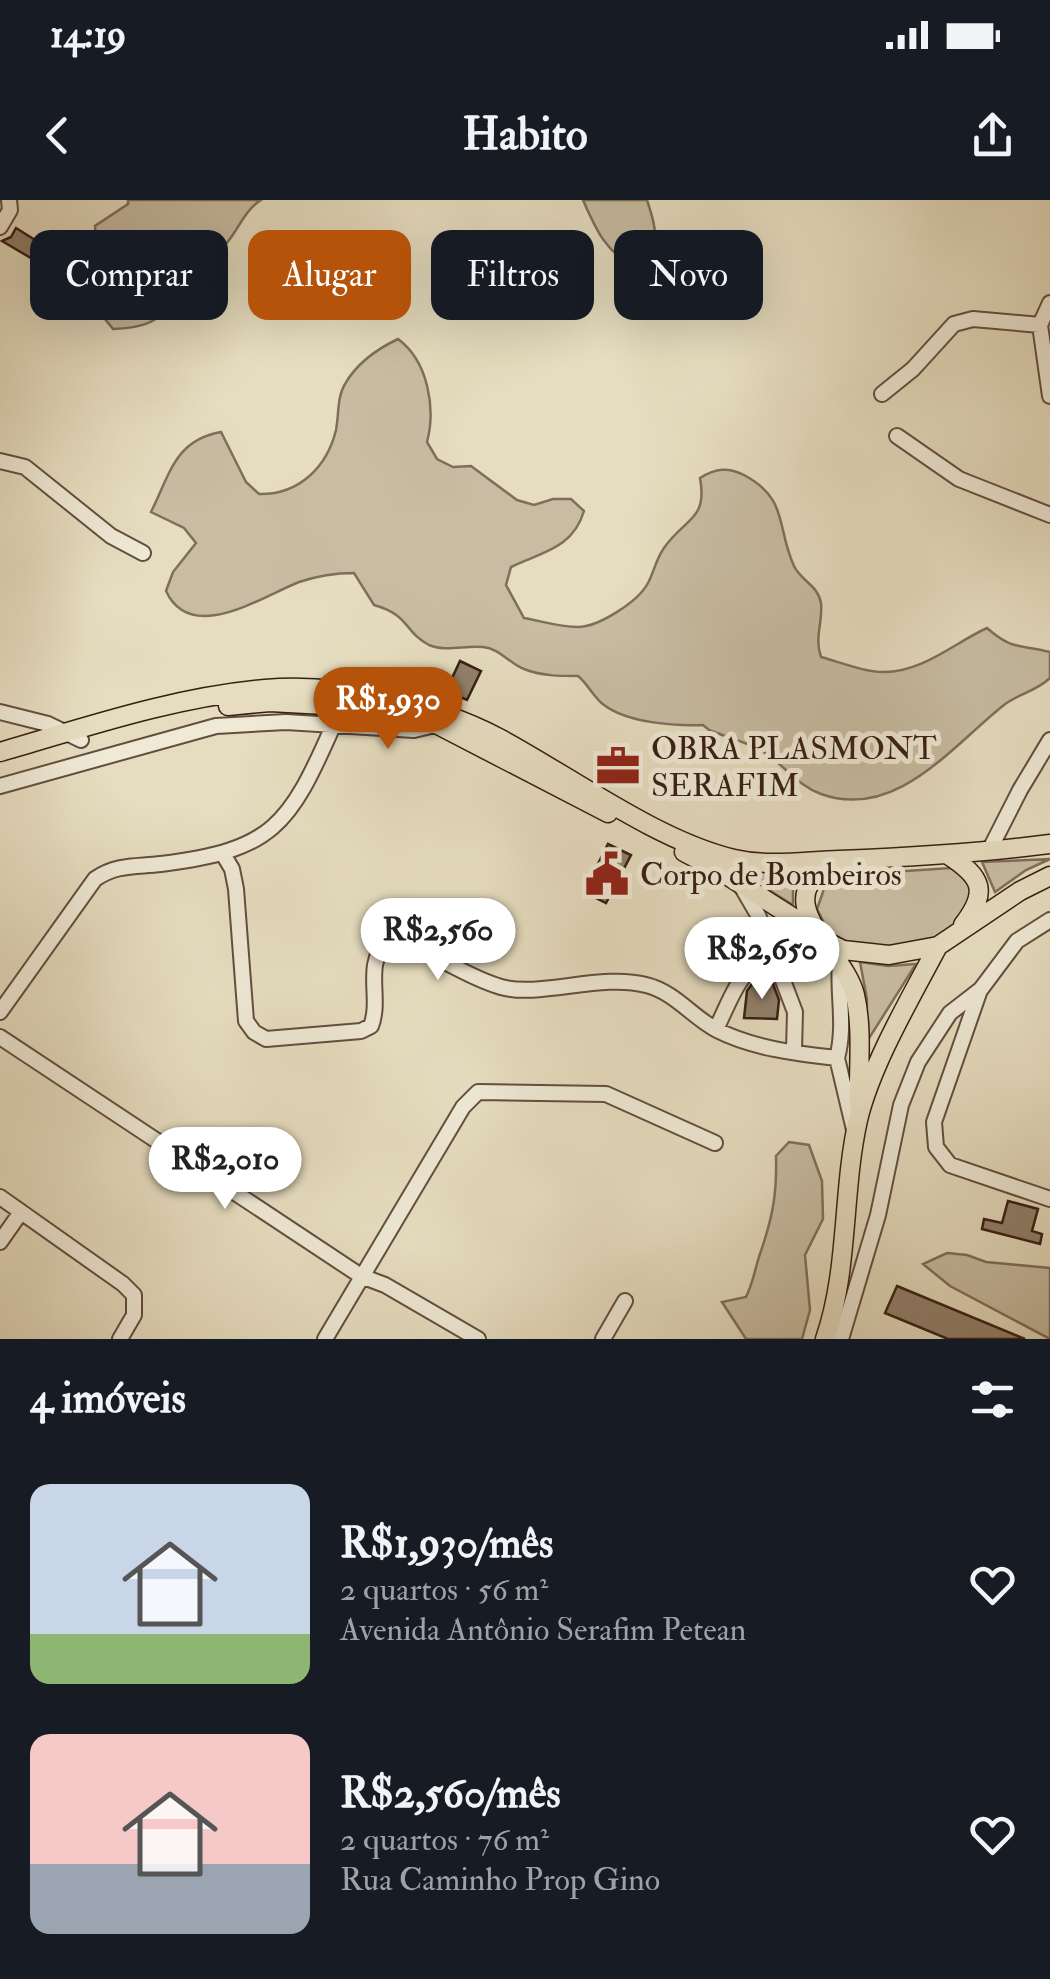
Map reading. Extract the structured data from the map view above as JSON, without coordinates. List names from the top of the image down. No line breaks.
{"places":{"office":["OBRA PLASMONT SERAFIM"],"public building":["Corpo de Bombeiros"]},"page":{"status":"14:19","header":"Habito","chip":["Comprar","Alugar","Filtros","Novo"],"price":["R$1,930","R$2,560","R$2,650","R$2,010"],"heading":"4 imóveis","list":[{"name":"R$1,930/mês","note":"2 quartos · 56 m² · Avenida Antônio Serafim Petean"},{"name":"R$2,560/mês","note":"2 quartos · 76 m² · Rua Caminho Prop Gino"}]}}
